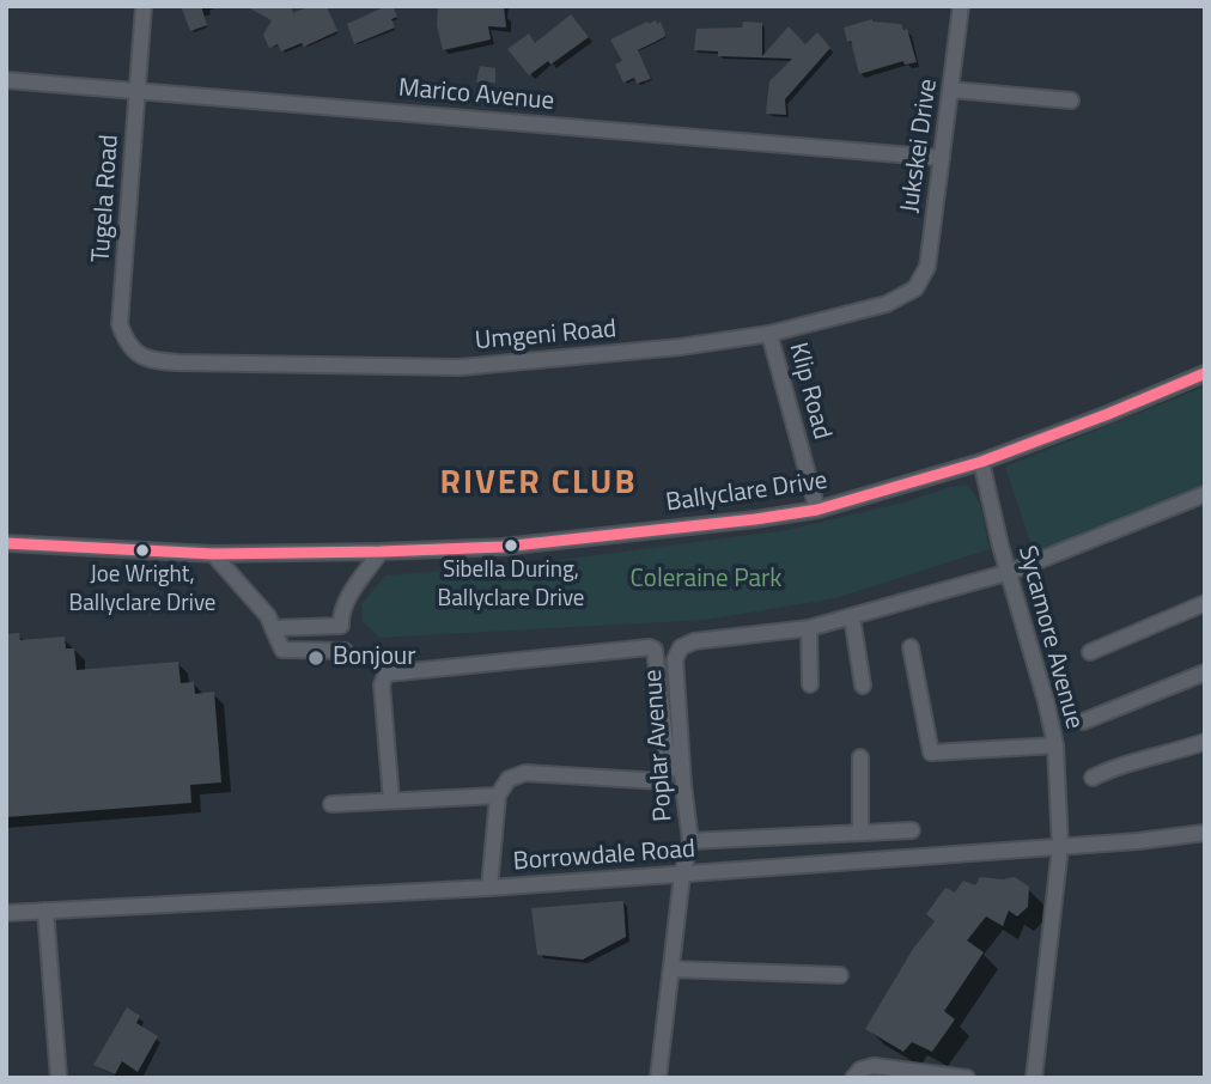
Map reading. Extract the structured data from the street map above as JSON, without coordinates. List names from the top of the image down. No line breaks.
{"streets":{"street":["Marico Avenue","Jukskei Drive","Tugela Road","Umgeni Road","Klip Road","Ballyclare Drive","Sycamore Avenue","Poplar Avenue","Borrowdale Road"]},"crossings":[["Marico Avenue","Jukskei Drive"],["Marico Avenue","Tugela Road"],["Jukskei Drive","Umgeni Road"],["Tugela Road","Umgeni Road"],["Umgeni Road","Klip Road"],["Klip Road","Ballyclare Drive"],["Ballyclare Drive","Sycamore Avenue"],["Sycamore Avenue","Poplar Avenue"],["Sycamore Avenue","Borrowdale Road"],["Poplar Avenue","Borrowdale Road"]],"districts":["RIVER CLUB"],"parks":["Coleraine Park"],"places":["Sibella During, Ballyclare Drive","Joe Wright, Ballyclare Drive","Bonjour"]}
